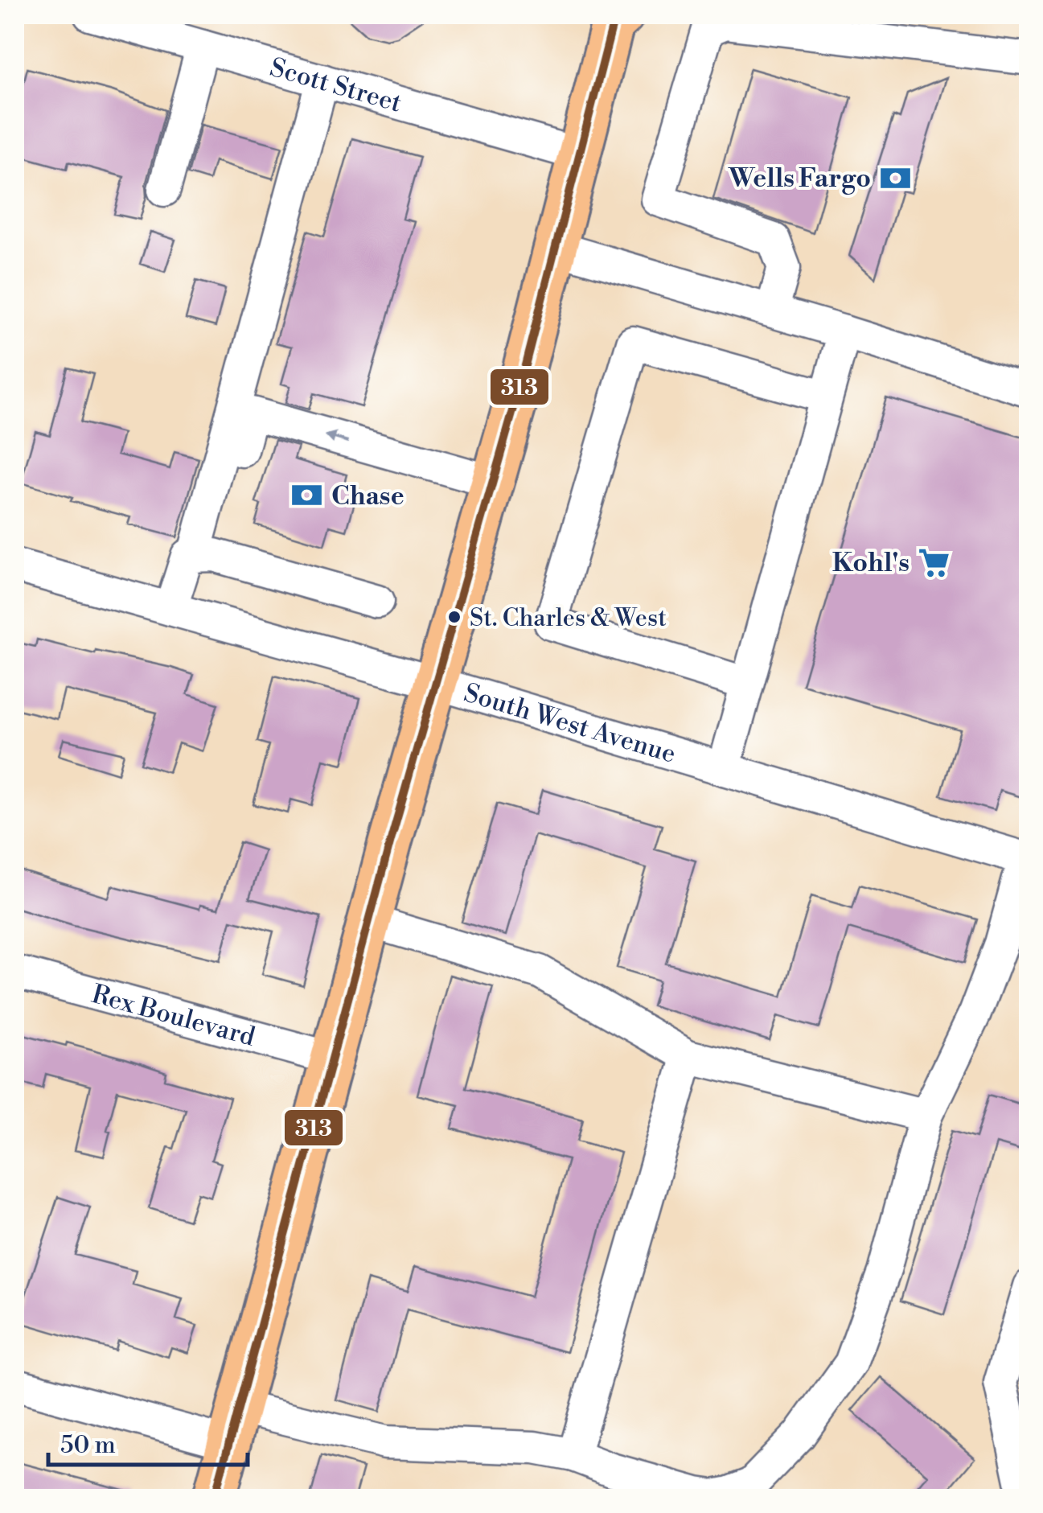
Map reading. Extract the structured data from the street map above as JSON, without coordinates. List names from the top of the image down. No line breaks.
{"streets":{"street":["Scott Street","South West Avenue","Rex Boulevard"]},"places":{"bank":["Wells Fargo","Chase"],"supermarket":["Kohl's"],"other":["St. Charles & West"]},"lines":["transit line 313"],"scale_bar":"50 m"}
